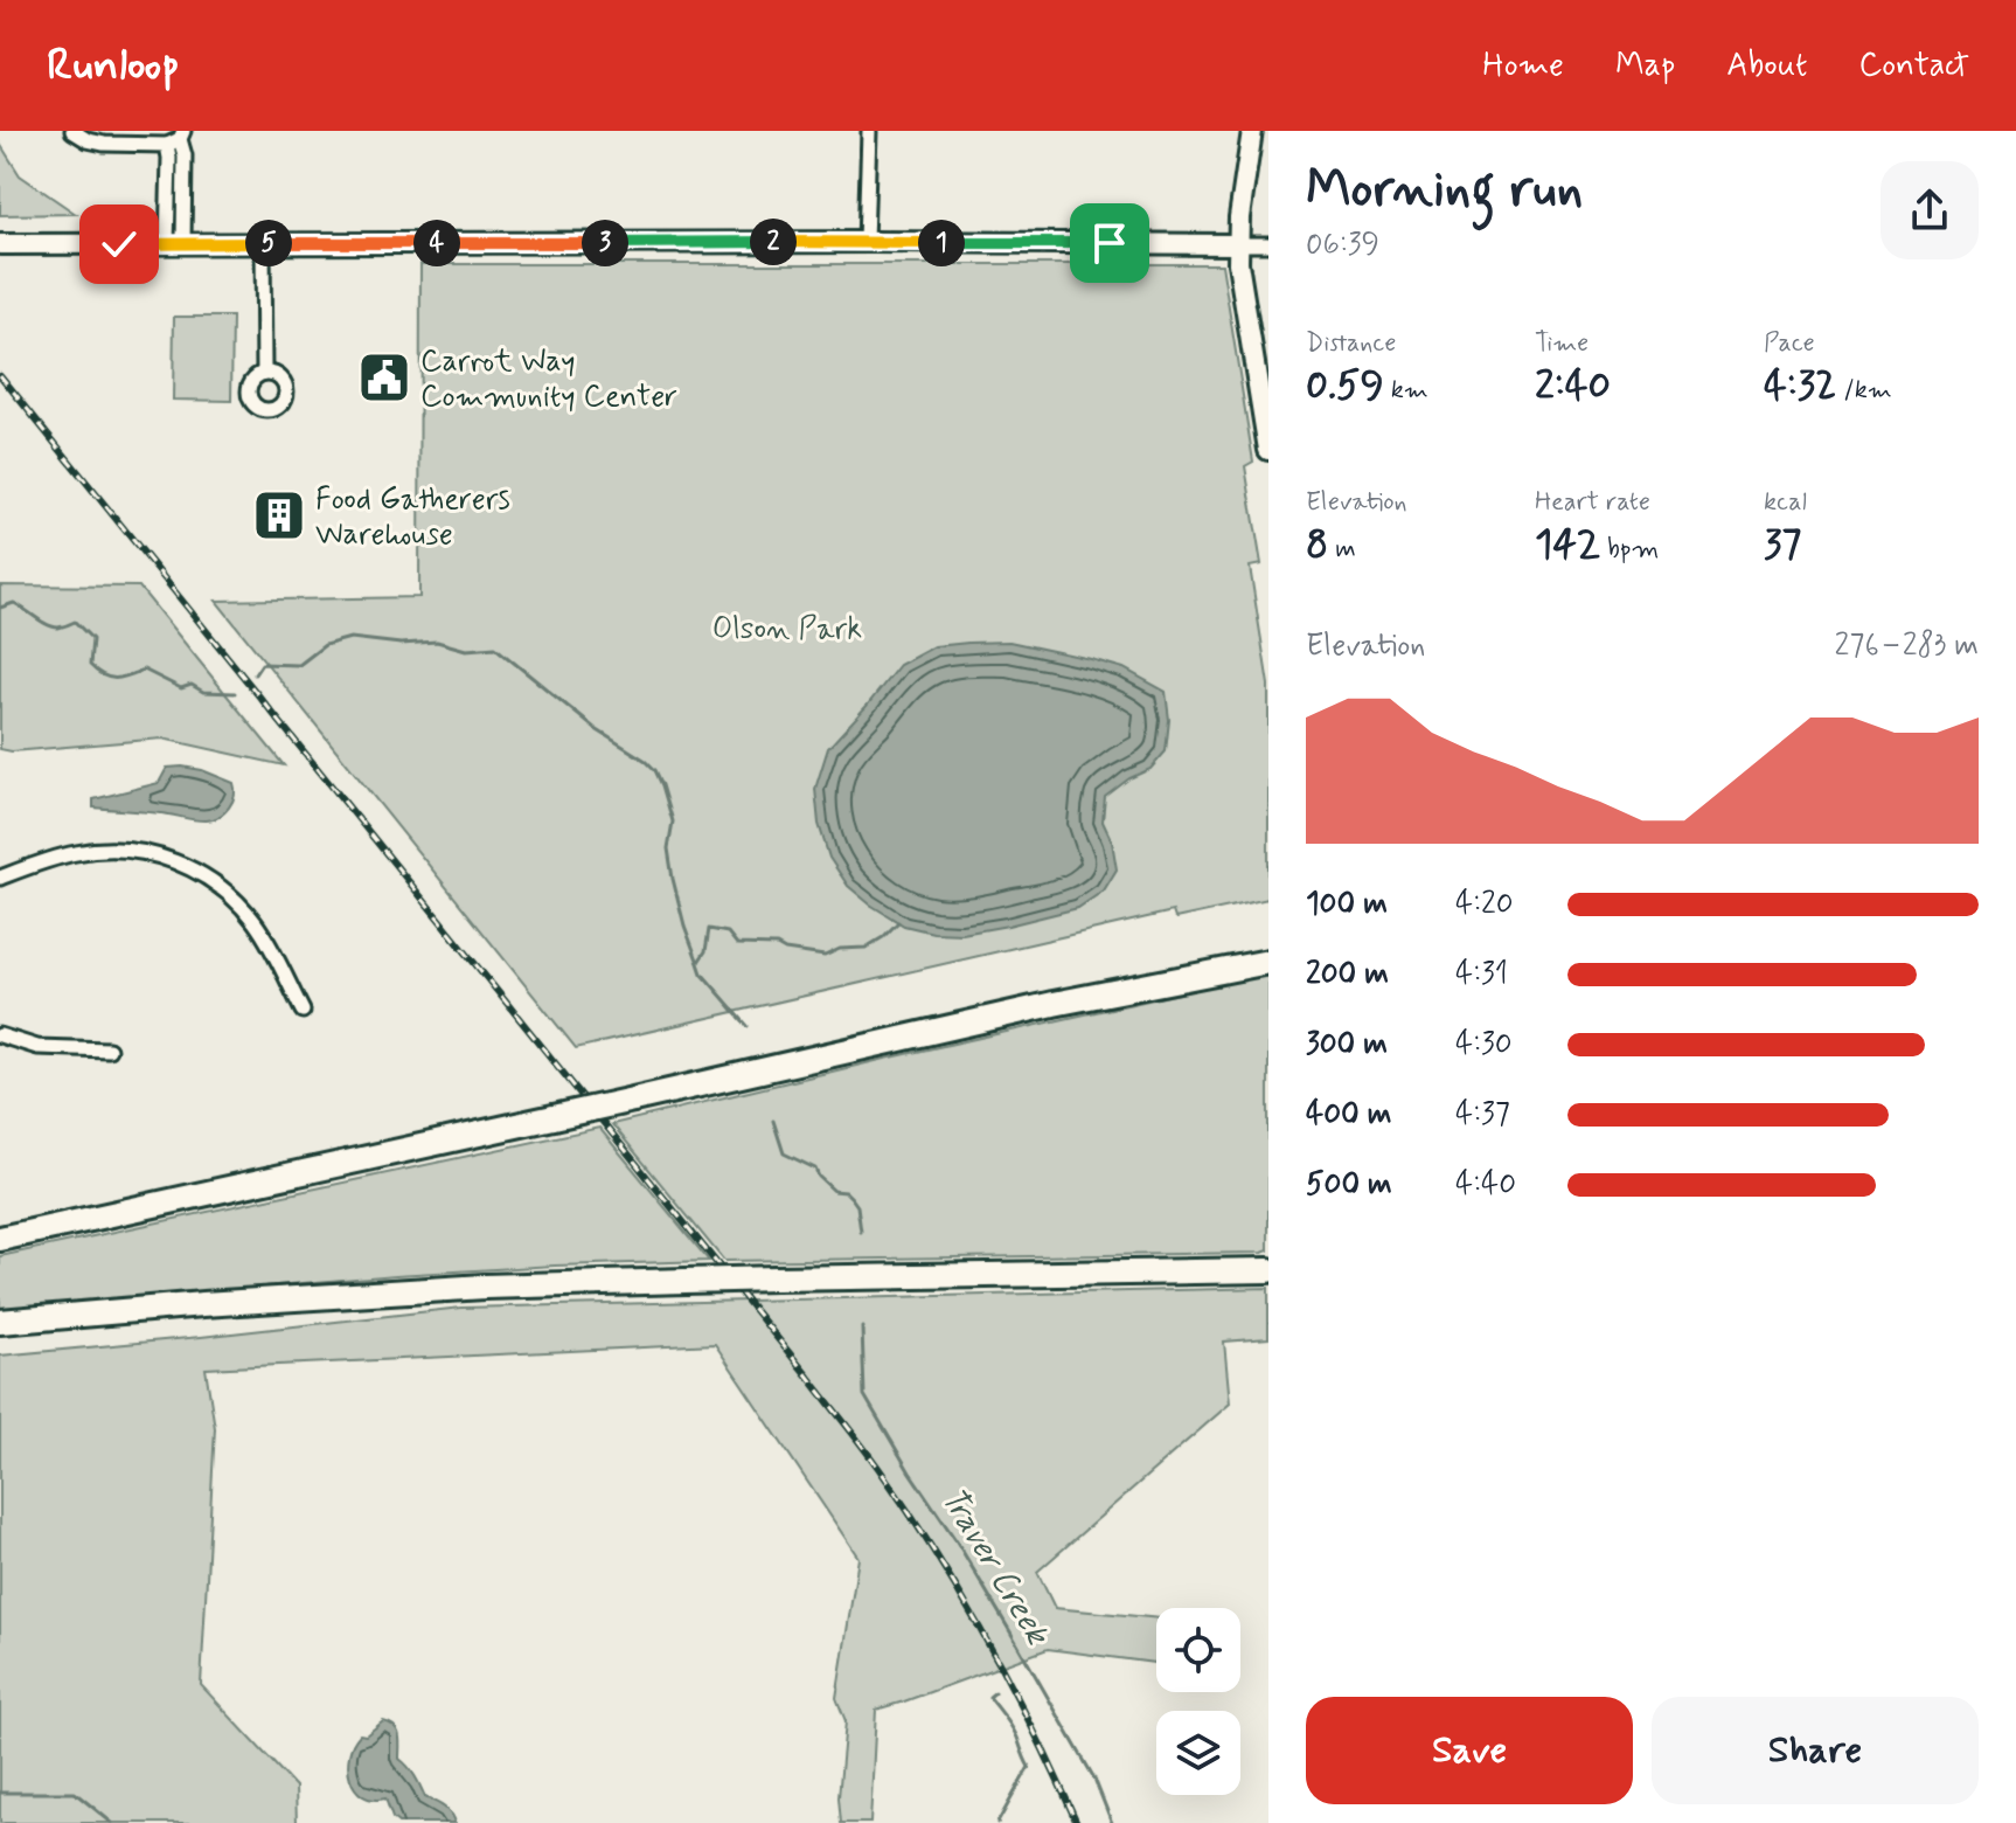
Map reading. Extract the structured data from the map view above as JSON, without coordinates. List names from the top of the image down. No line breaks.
{"water":["Traver Creek"],"parks":["Olson Park"],"places":{"public building":["Carrot Way Community Center"],"building":["Food Gatherers Warehouse"]},"page":{"header":"Runloop","nav":["Home","Map","About","Contact"],"heading":["Morning run","06:39"],"pins":["2","1","3","4","5"],"stats":[["Distance","0.59 km"],["Time","2:40"],["Pace","4:32 /km"],["Elevation","8 m"],["Heart rate","142 bpm"],["kcal","37"]],"chart":["Elevation","276–283 m"],"list":[{"name":"100 m","note":"4:20"},{"name":"200 m","note":"4:31"},{"name":"300 m","note":"4:30"},{"name":"400 m","note":"4:37"},{"name":"500 m","note":"4:40"}],"buttons":["Save","Share"]}}
